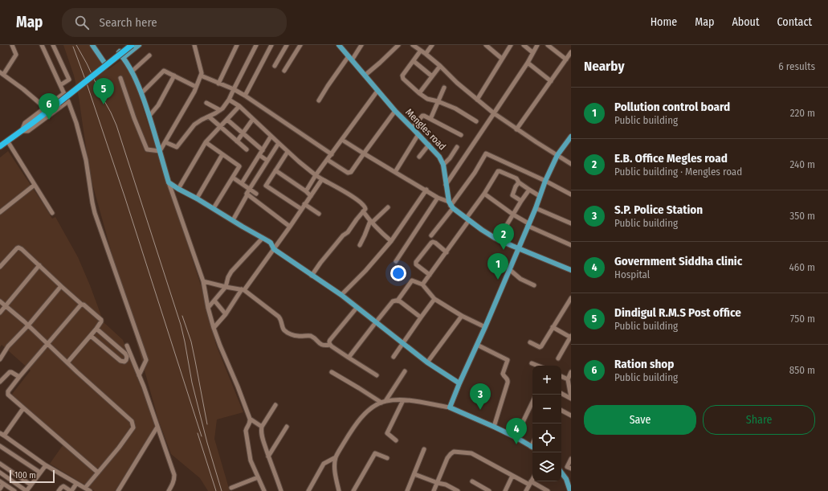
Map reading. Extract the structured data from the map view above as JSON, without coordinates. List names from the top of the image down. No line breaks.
{"streets":{"main road":["Mengles road"]},"scale_bar":"100 m","page":{"header":"Map","search":"Search here","nav":["Home","Map","About","Contact"],"heading":["Nearby","6 results"],"pins":["5","6","2","1","3","4"],"list":[{"mark":"1","name":"Pollution control board","note":"Public building","value":"220 m"},{"mark":"2","name":"E.B. Office Megles road","note":"Public building · Mengles road","value":"240 m"},{"mark":"3","name":"S.P. Police Station","note":"Public building","value":"350 m"},{"mark":"4","name":"Government Siddha clinic","note":"Hospital","value":"460 m"},{"mark":"5","name":"Dindigul R.M.S Post office","note":"Public building","value":"750 m"},{"mark":"6","name":"Ration shop","note":"Public building","value":"850 m"}],"map_buttons":["+","−"],"buttons":["Save","Share"],"scale":"100 m"}}
